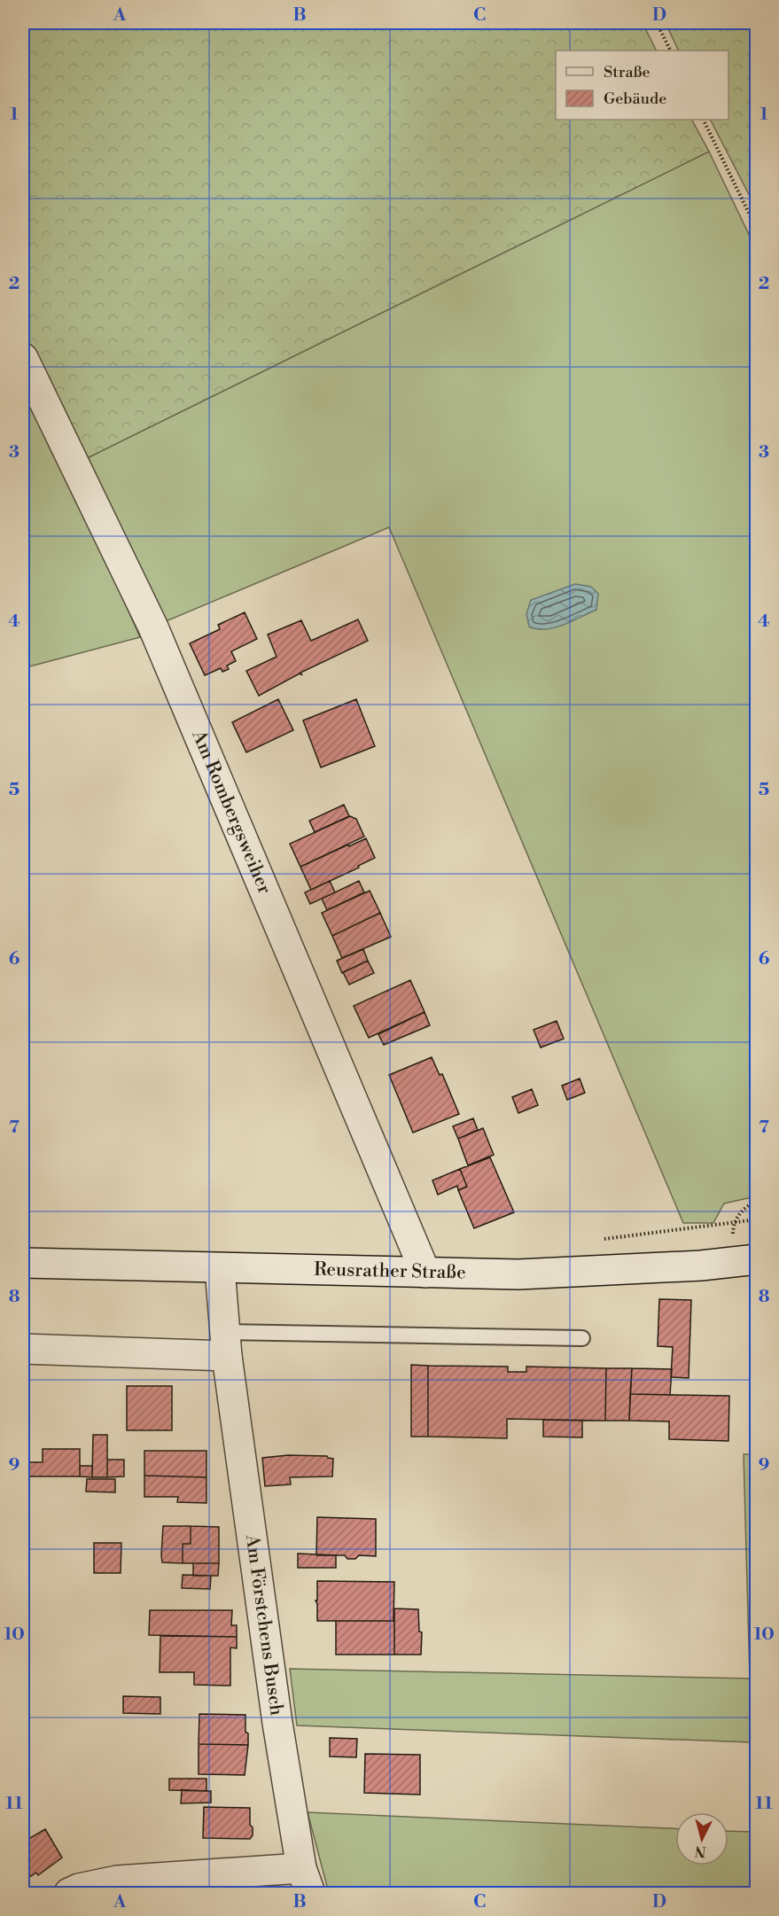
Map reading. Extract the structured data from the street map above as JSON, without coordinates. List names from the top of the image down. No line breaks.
{"streets":{"street":["Am Rombergsweiher","Reusrather Straße","Am Förstchens Busch"]},"crossings":[["Am Rombergsweiher","Reusrather Straße"],["Reusrather Straße","Am Förstchens Busch"]],"legend":["Straße","Gebäude"],"north":"bottom","grid":{"columns":["A","B","C","D"],"rows":["1","2","3","4","5","6","7","8","9","10","11"]}}
